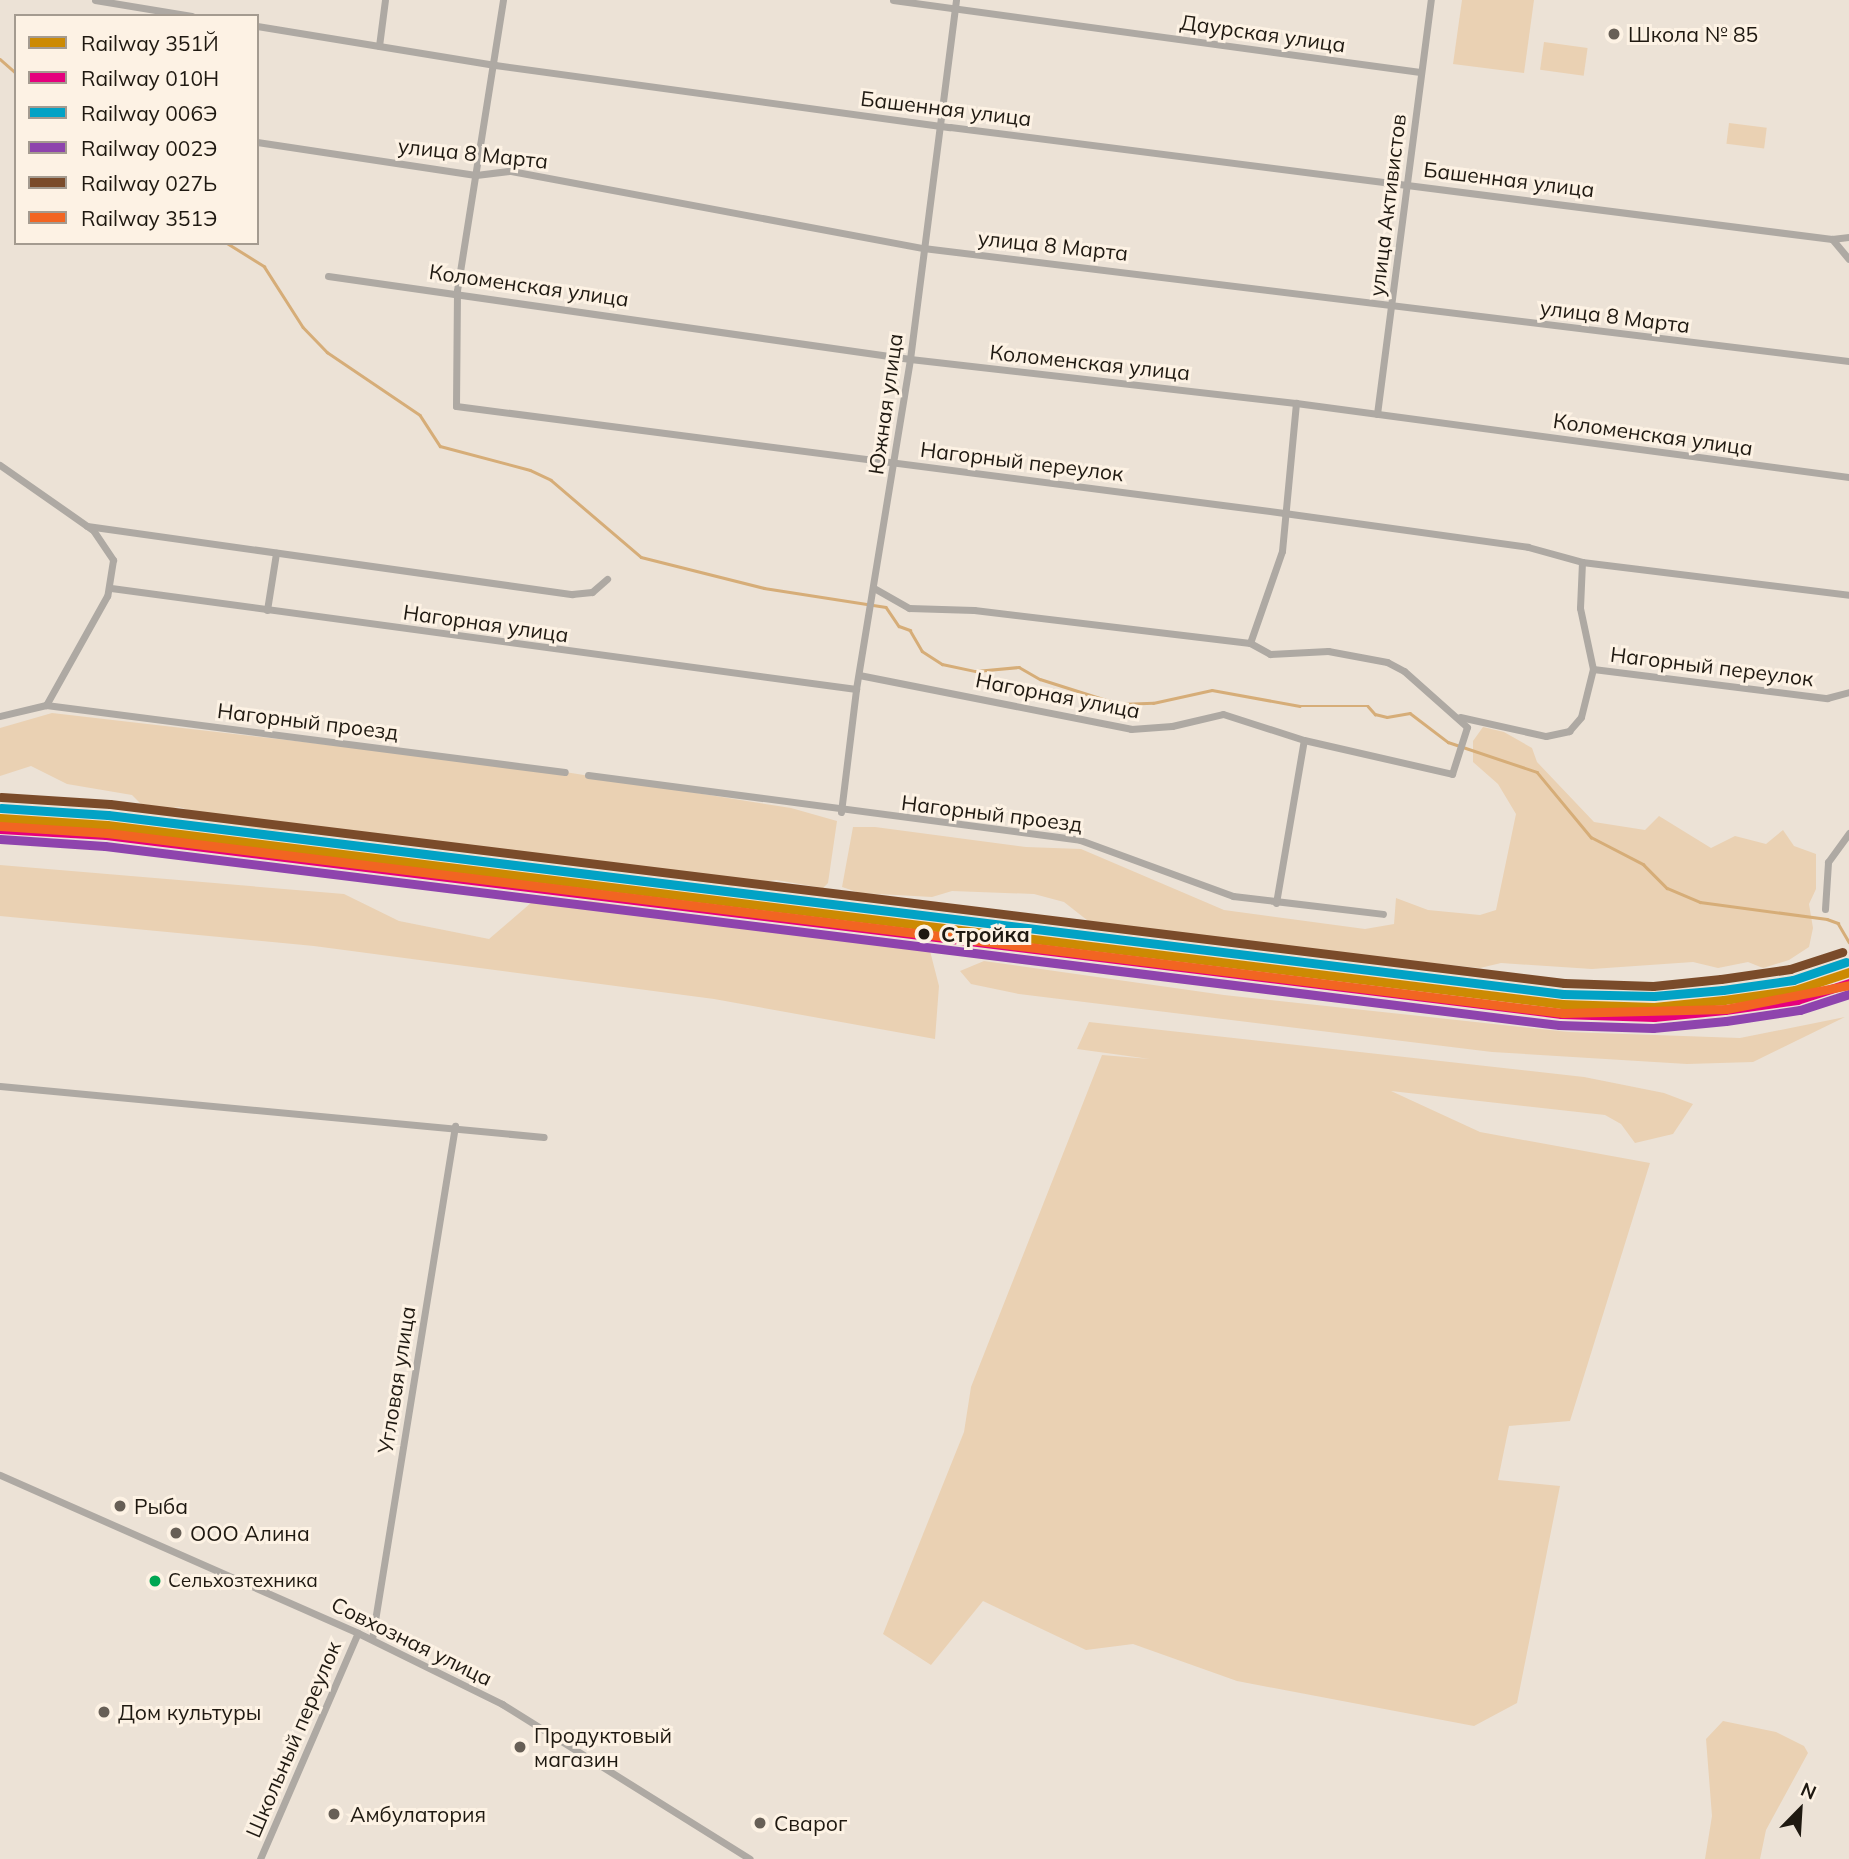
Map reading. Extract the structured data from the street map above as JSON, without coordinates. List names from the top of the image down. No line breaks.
{"streets":{"street":["Даурская улица","Башенная улица","улица 8 Марта","улица Активистов","Коломенская улица","Южная улица","Нагорный переулок","Нагорная улица","Нагорный проезд","Угловая улица","Совхозная улица","Школьный переулок"]},"crossings":[["Даурская улица","улица Активистов"],["Даурская улица","Южная улица"],["Башенная улица","улица Активистов"],["Башенная улица","Южная улица"],["улица 8 Марта","улица Активистов"],["улица 8 Марта","Южная улица"],["улица Активистов","Коломенская улица"],["Коломенская улица","Южная улица"],["Коломенская улица","Нагорный переулок"],["Южная улица","Нагорный переулок"],["Южная улица","Нагорная улица"],["Южная улица","Нагорный проезд"],["Угловая улица","Совхозная улица"],["Совхозная улица","Школьный переулок"]],"places":["Школа № 85","Стройка","Рыба","ООО Алина","Сельхозтехника","Дом культуры","Продуктовый магазин","Амбулатория","Сварог"],"lines":["rail line 027Ь","rail line 006Э","rail line 351Й","rail line 351Э","rail line 010Н","rail line 002Э"],"legend":["Railway 351Й","Railway 010Н","Railway 006Э","Railway 002Э","Railway 027Ь","Railway 351Э"],"north":"top right"}
